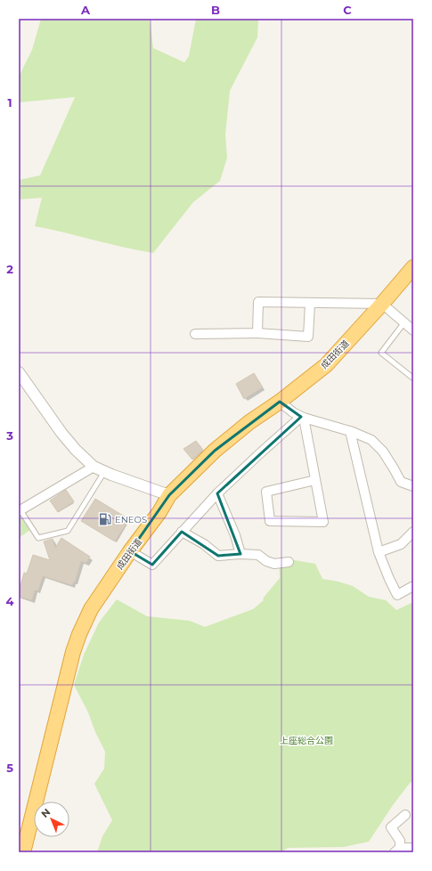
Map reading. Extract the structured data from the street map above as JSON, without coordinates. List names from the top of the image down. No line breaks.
{"streets":{"highway":["成田街道"]},"parks":["上座総合公園"],"places":{"fuel station":["ENEOS"]},"north":"top left","grid":{"columns":["A","B","C"],"rows":["1","2","3","4","5"]}}
